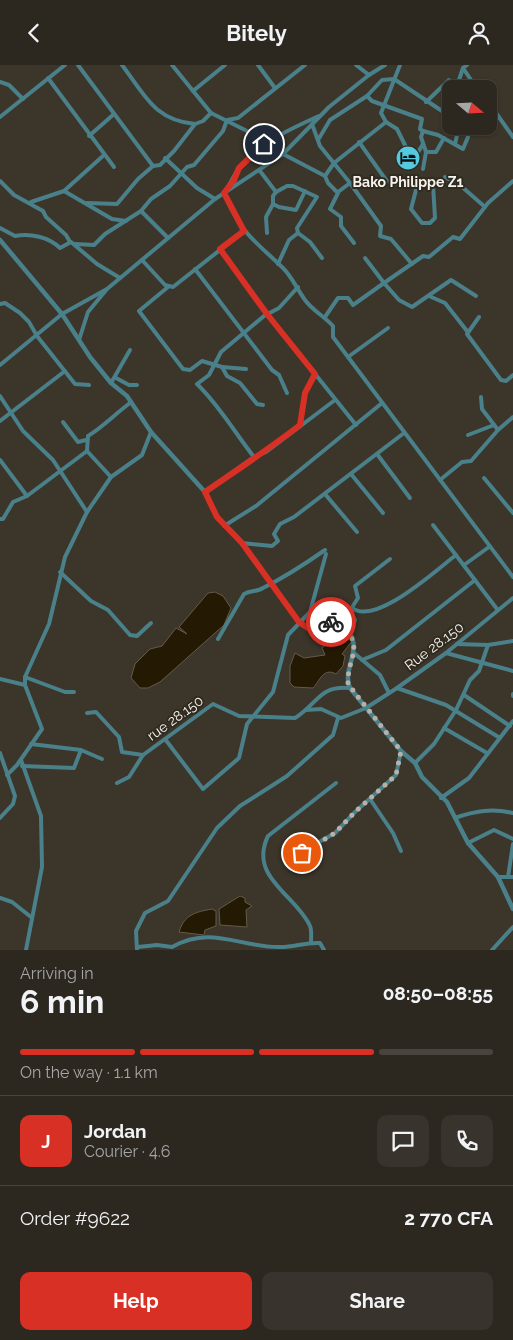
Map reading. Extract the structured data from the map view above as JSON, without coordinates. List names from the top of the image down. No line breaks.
{"streets":{"street":["Rue 28.150","rue 28.150"]},"places":{"hotel":["Bako Philippe Z1"]},"north":"right","page":{"header":"Bitely","heading":["6 min","Arriving in","08:50–08:55"],"panel":["Jordan","Courier · 4.6","Order #9622","2 770 CFA"],"bar":"On the way · 1.1 km","round":"J","buttons":["Help","Share"]}}
